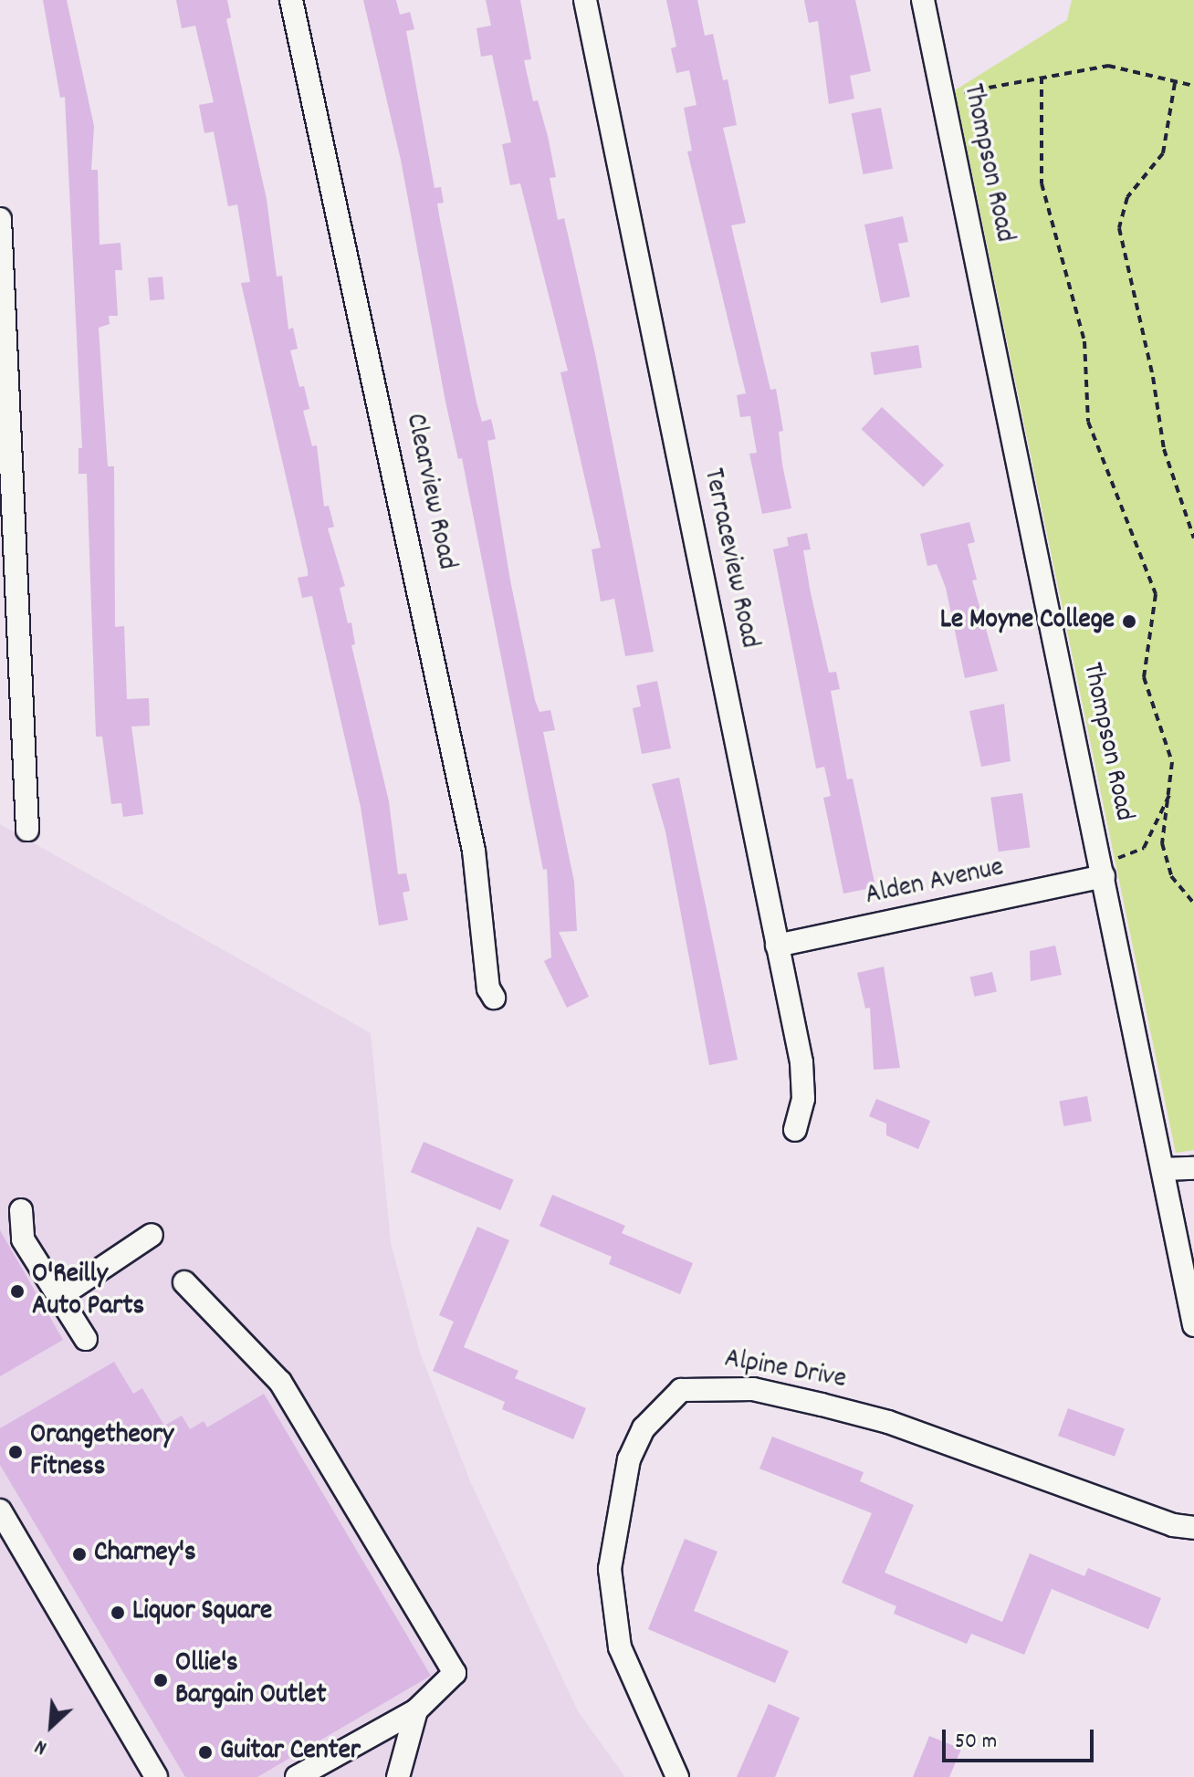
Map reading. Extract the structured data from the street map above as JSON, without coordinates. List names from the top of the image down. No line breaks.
{"streets":{"street":["Thompson Road","Clearview Road","Terraceview Road","Alden Avenue","Alpine Drive"]},"crossings":[["Thompson Road","Alden Avenue"],["Terraceview Road","Alden Avenue"]],"places":["Le Moyne College","O'Reilly Auto Parts","Orangetheory Fitness","Charney's","Liquor Square","Ollie's Bargain Outlet","Guitar Center"],"scale_bar":"50 m","north":"bottom left"}
